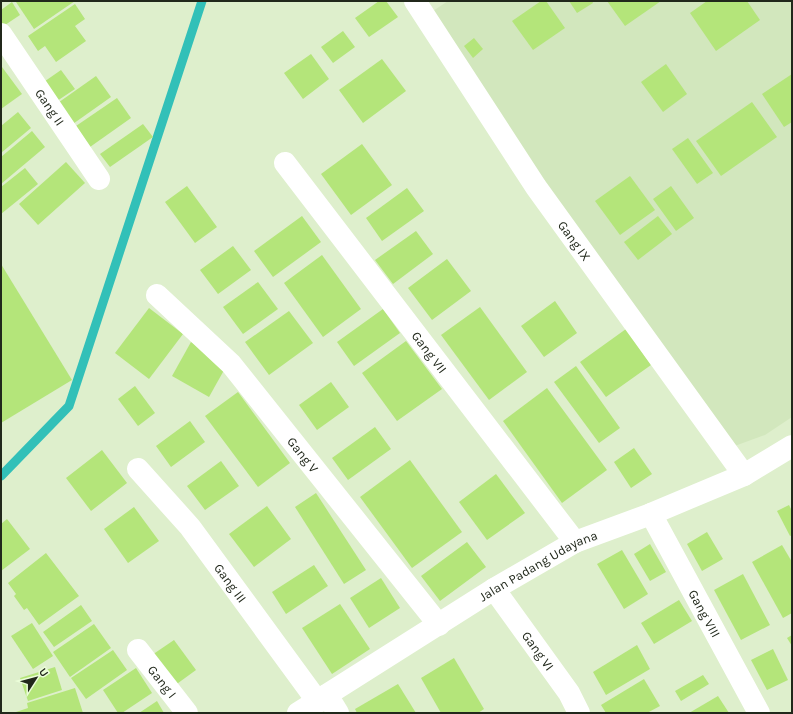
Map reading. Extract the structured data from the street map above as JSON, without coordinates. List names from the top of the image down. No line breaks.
{"streets":{"street":["Gang II","Gang IX","Gang VII","Gang V","Jalan Padang Udayana","Gang III","Gang VIII","Gang VI","Gang I"]},"crossings":[["Gang IX","Jalan Padang Udayana"],["Gang VII","Jalan Padang Udayana"],["Gang V","Jalan Padang Udayana"],["Jalan Padang Udayana","Gang III"],["Jalan Padang Udayana","Gang VIII"],["Jalan Padang Udayana","Gang VI"]],"north":"top right"}
